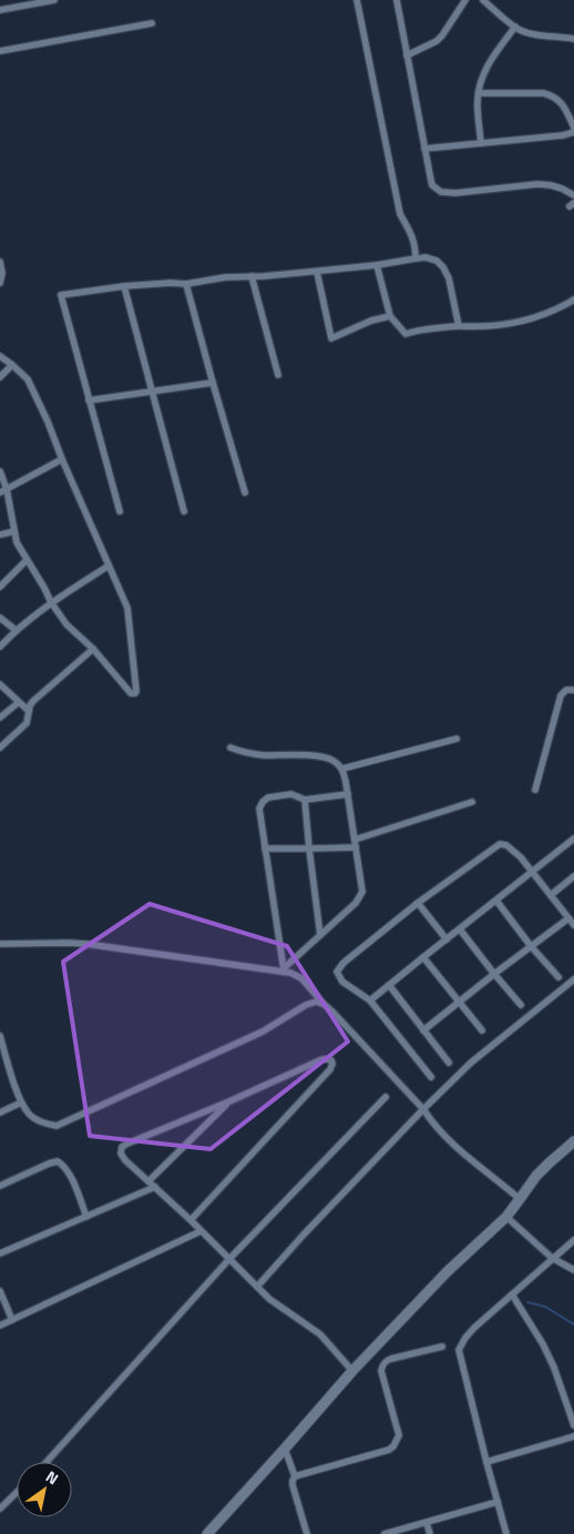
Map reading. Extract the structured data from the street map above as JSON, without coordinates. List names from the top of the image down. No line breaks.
{"north":"top right"}
